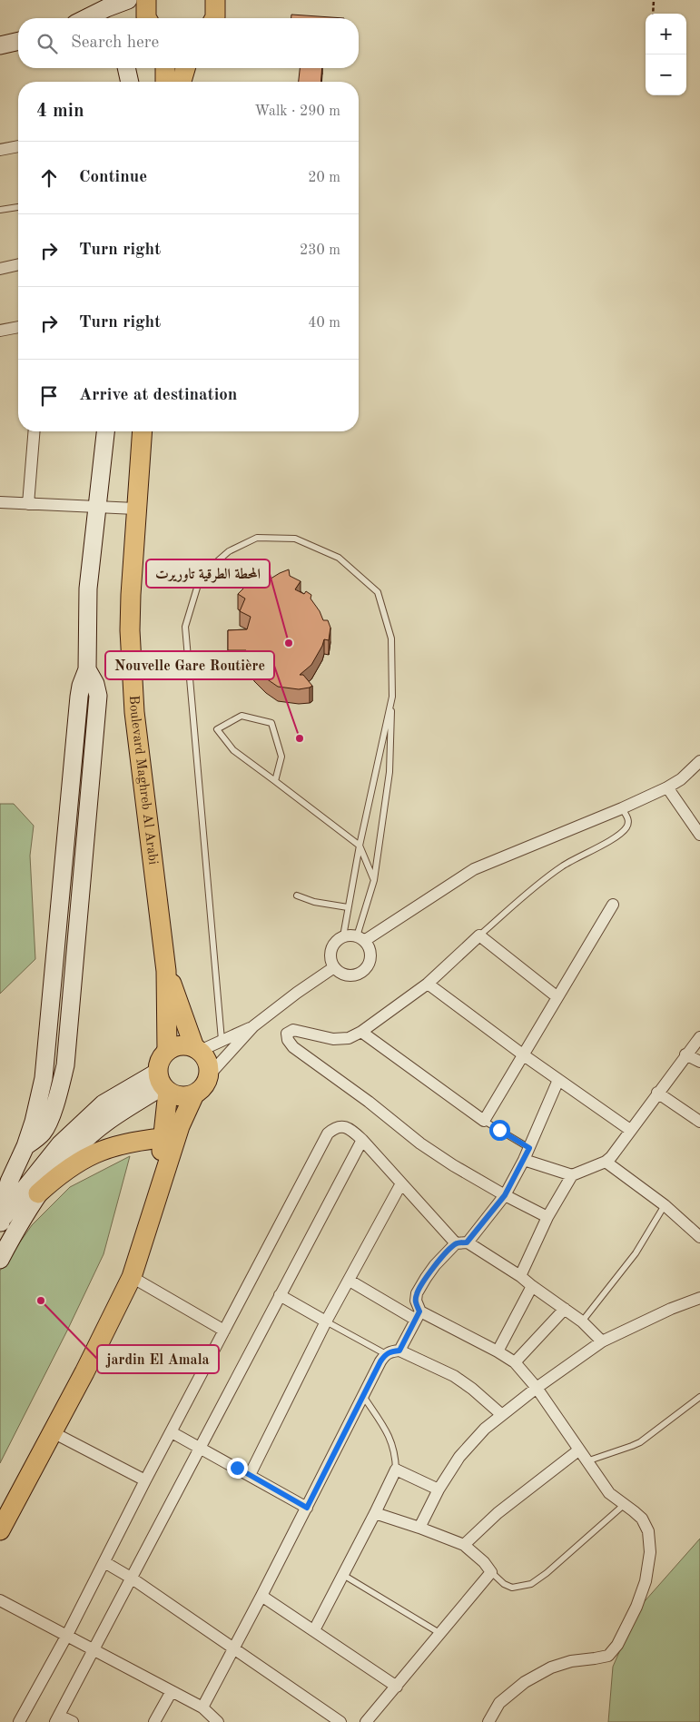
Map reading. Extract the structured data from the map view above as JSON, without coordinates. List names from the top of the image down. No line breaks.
{"streets":{"main road":["Boulevard Maghreb Al Arabi"]},"places":["المحطة الطرقية تاوريرت","Nouvelle Gare Routière","jardin El Amala"],"page":{"map_buttons":["+","−"],"search":"Search here","heading":["4 min","Walk · 290 m"],"list":[["Continue","20 m"],["Turn right","230 m"],["Turn right","40 m"],"Arrive at destination"]}}
